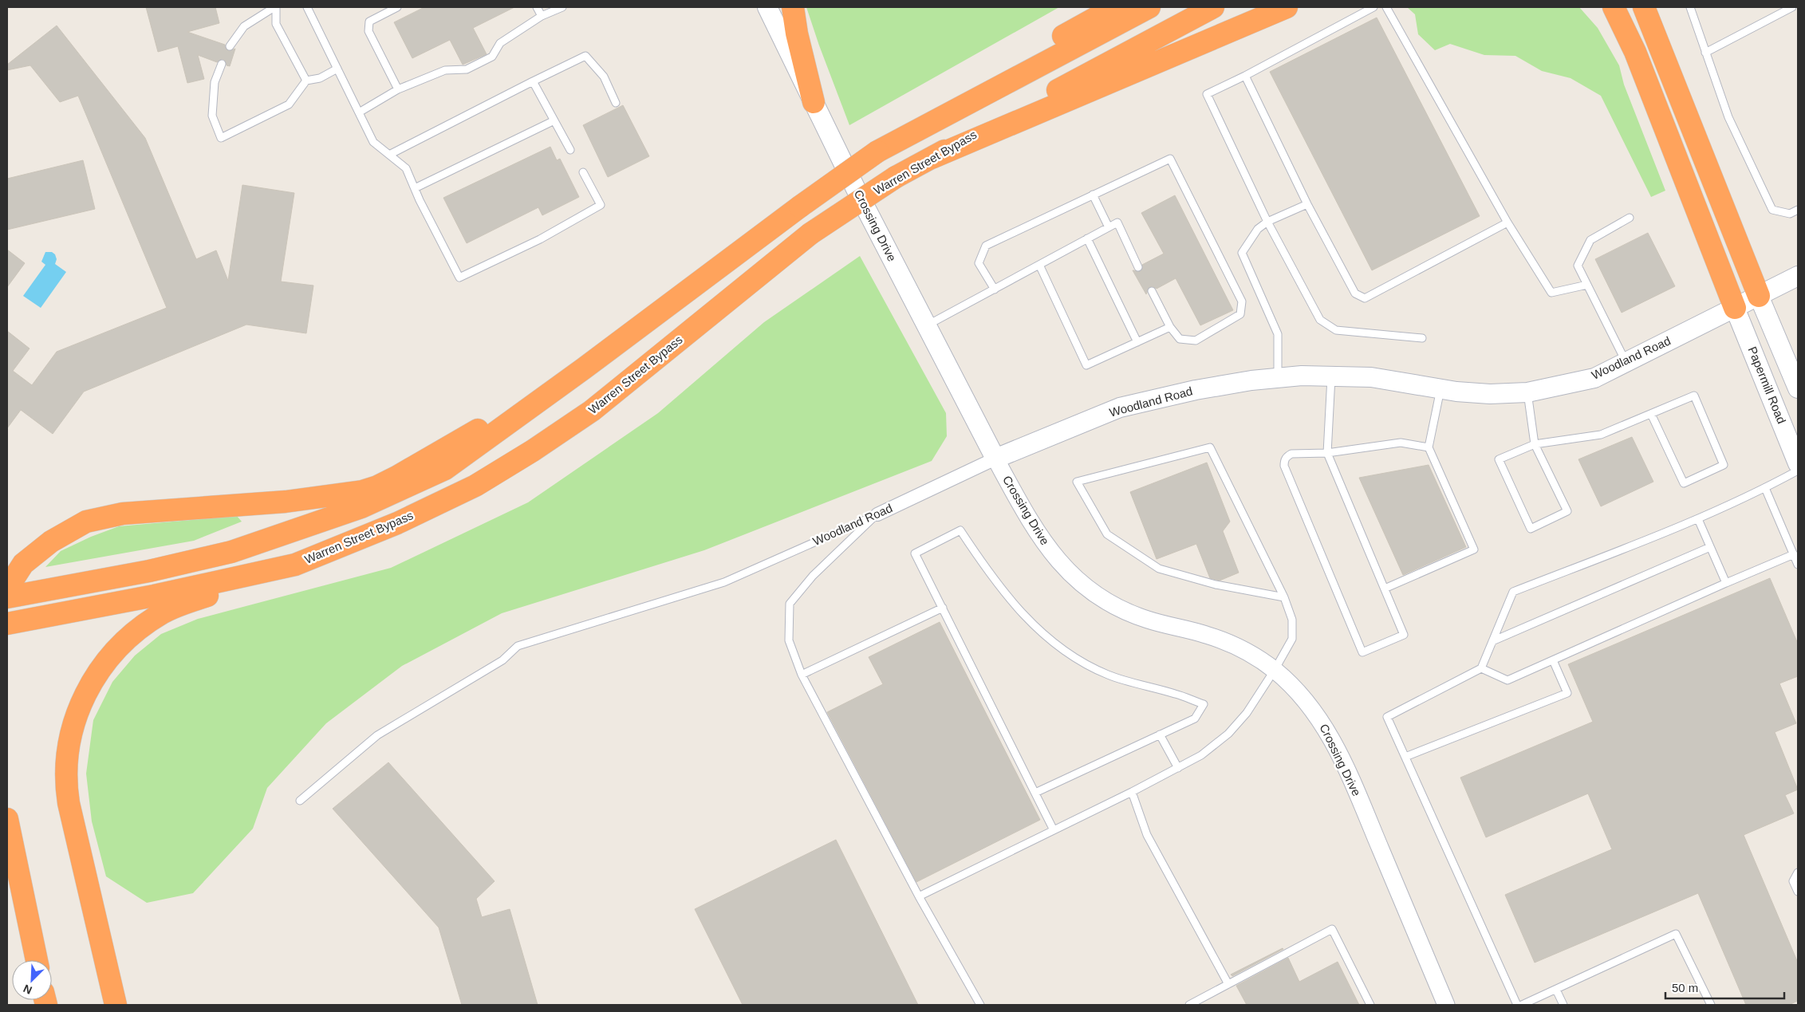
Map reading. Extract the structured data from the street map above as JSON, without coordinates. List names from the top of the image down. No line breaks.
{"streets":{"highway":["Warren Street Bypass"],"main road":["Crossing Drive","Woodland Road","Papermill Road"]},"crossings":[["Crossing Drive","Woodland Road"],["Woodland Road","Papermill Road"]],"scale_bar":"50 m","north":"bottom left"}
